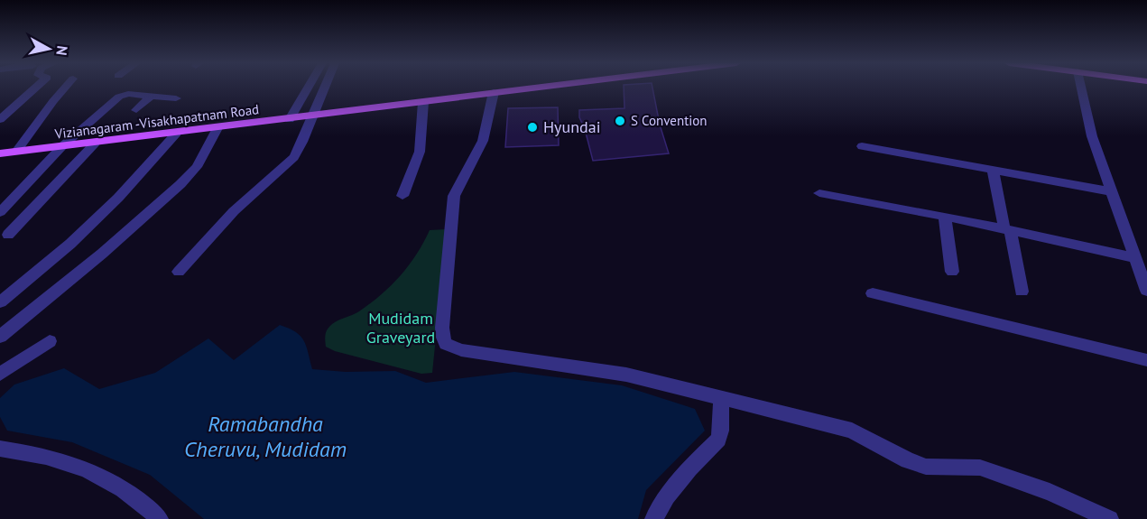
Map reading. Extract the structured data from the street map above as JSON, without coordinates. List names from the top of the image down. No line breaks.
{"streets":{"main road":["Vizianagaram -Visakhapatnam Road"]},"water":["Ramabandha Cheruvu, Mudidam"],"parks":["Mudidam Graveyard"],"places":["S Convention","Hyundai"],"north":"right"}
